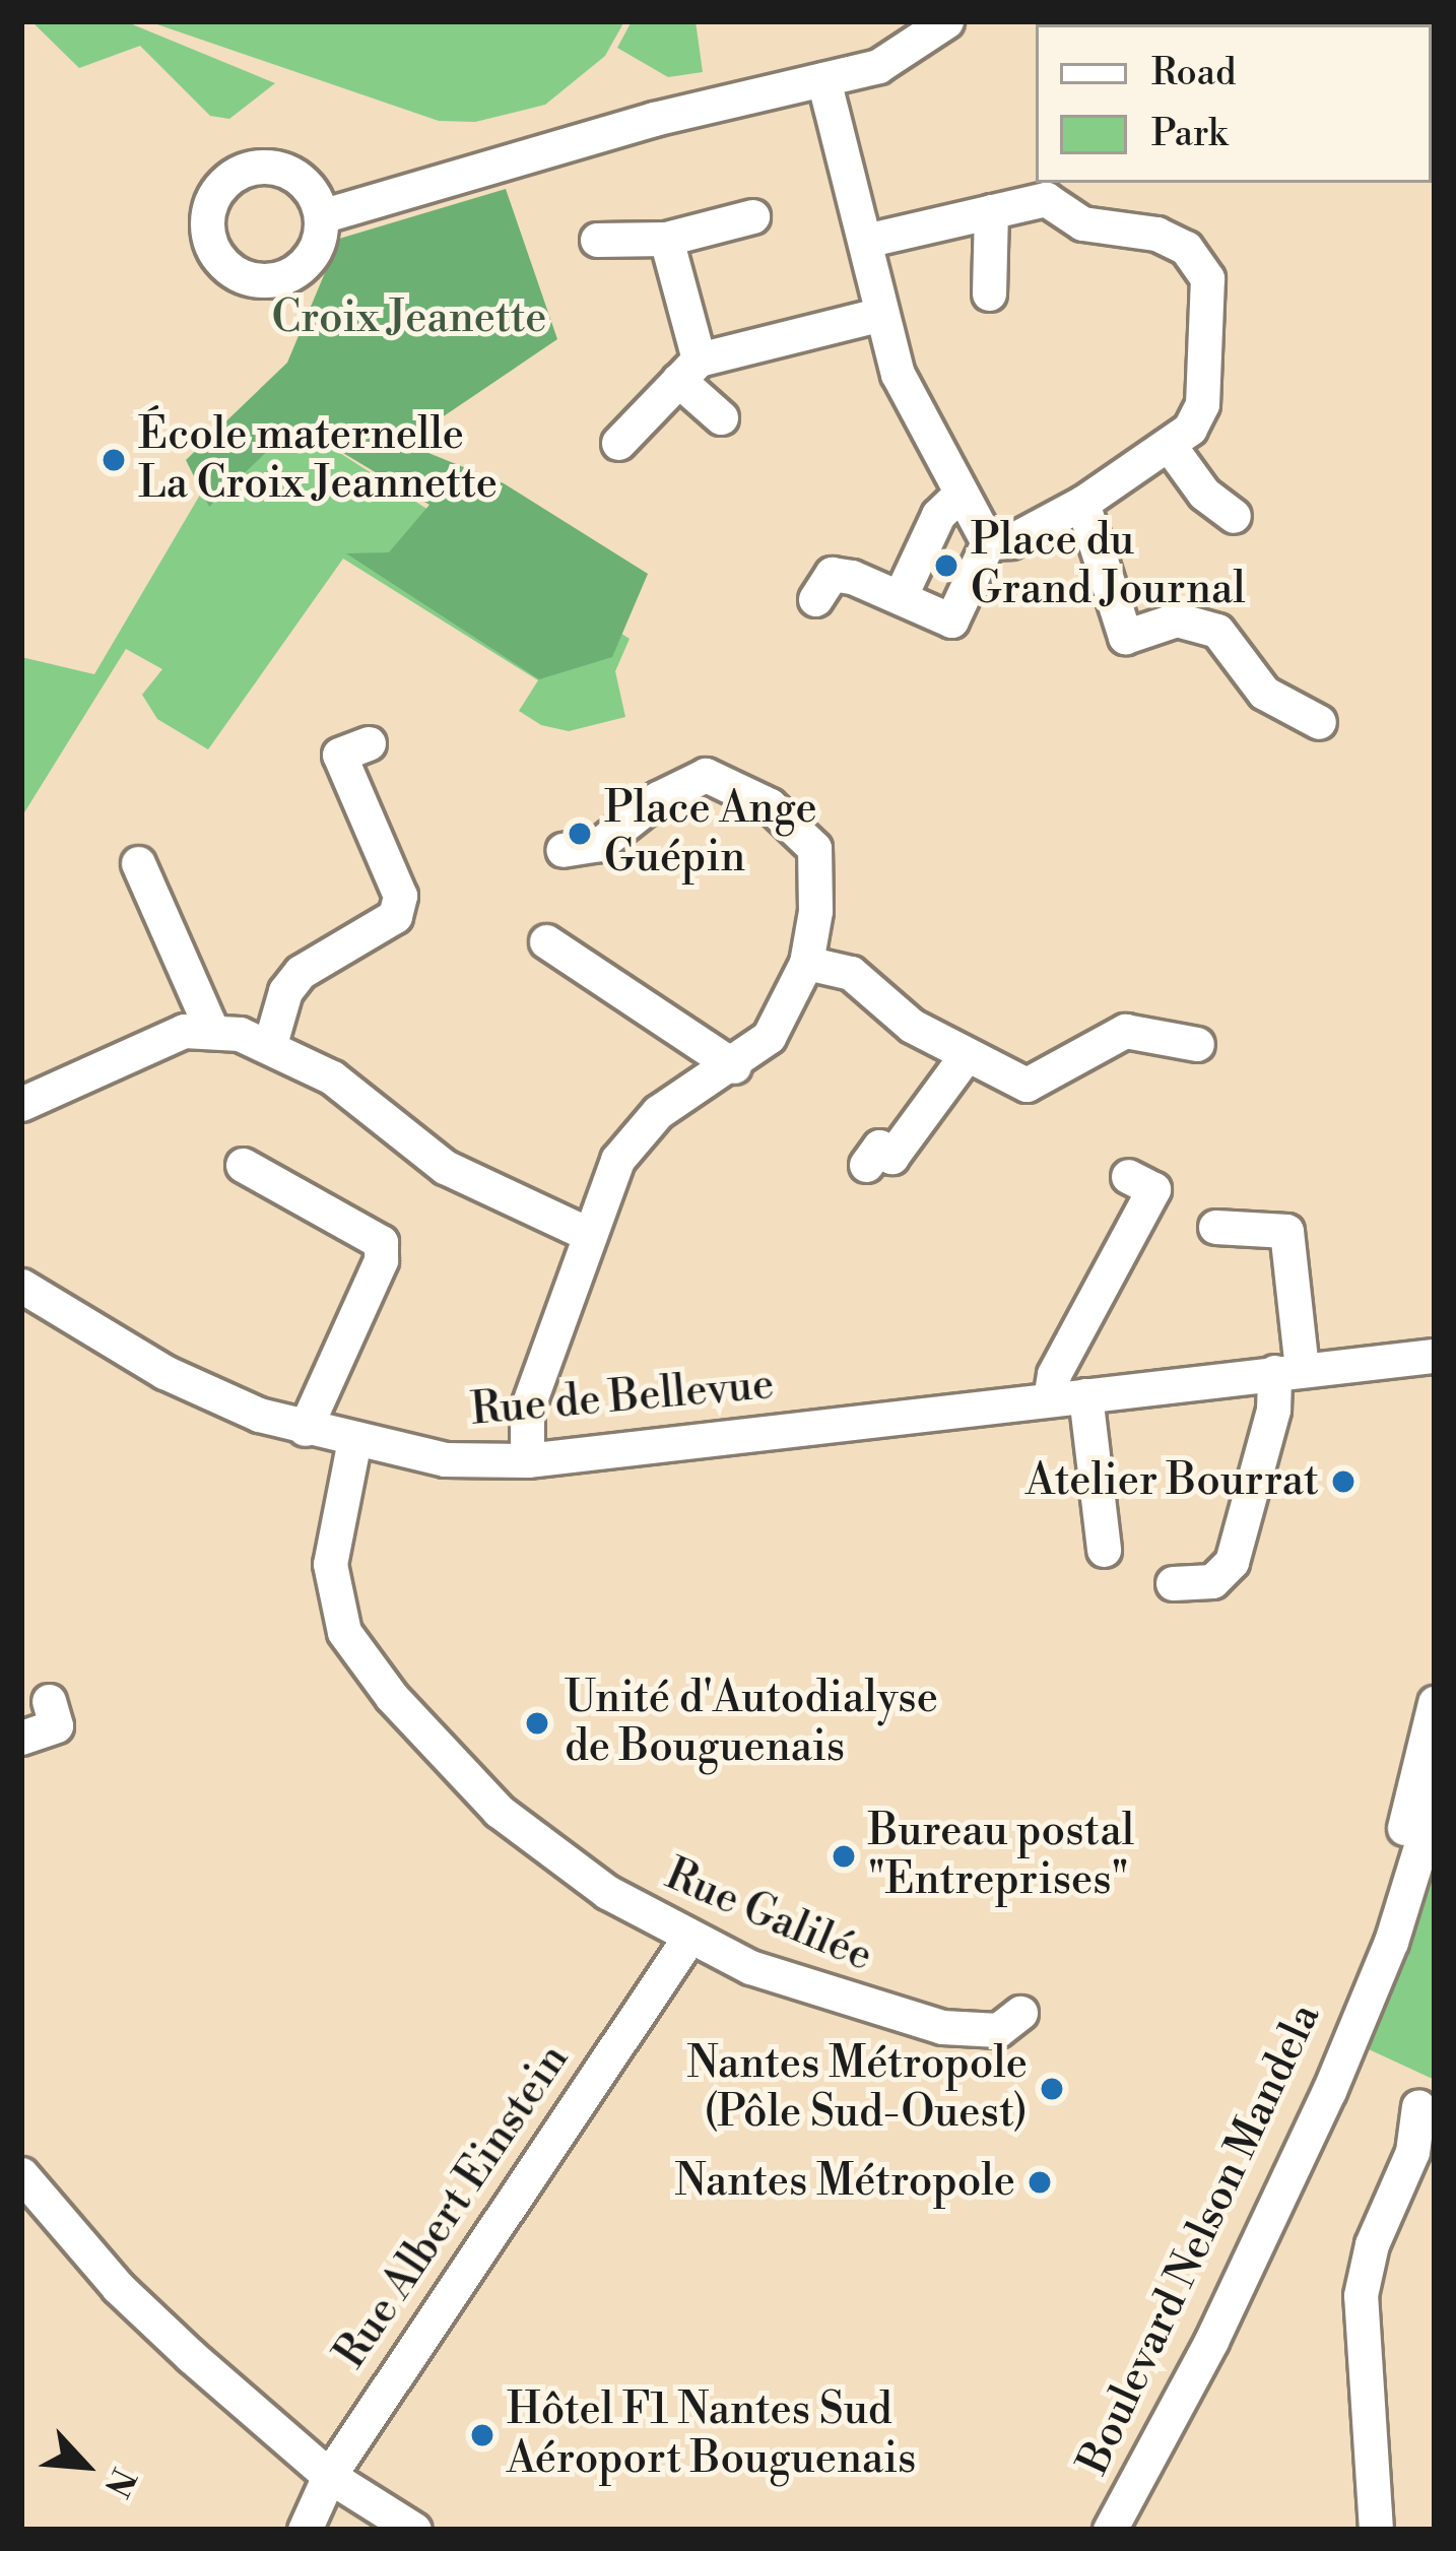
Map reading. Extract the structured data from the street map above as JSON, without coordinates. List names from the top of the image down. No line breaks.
{"streets":{"street":["Rue de Bellevue","Rue Galilée","Rue Albert Einstein","Boulevard Nelson Mandela"]},"crossings":[["Rue de Bellevue","Rue Galilée"],["Rue Galilée","Rue Albert Einstein"]],"parks":["Croix Jeanette"],"places":["École maternelle La Croix Jeannette","Place du Grand Journal","Place Ange Guépin","Atelier Bourrat","Unité d'Autodialyse de Bouguenais","Bureau postal \"Entreprises\"","Nantes Métropole (Pôle Sud-Ouest)","Nantes Métropole","Hôtel F1 Nantes Sud Aéroport Bouguenais"],"legend":["Road","Park"],"north":"bottom right"}
